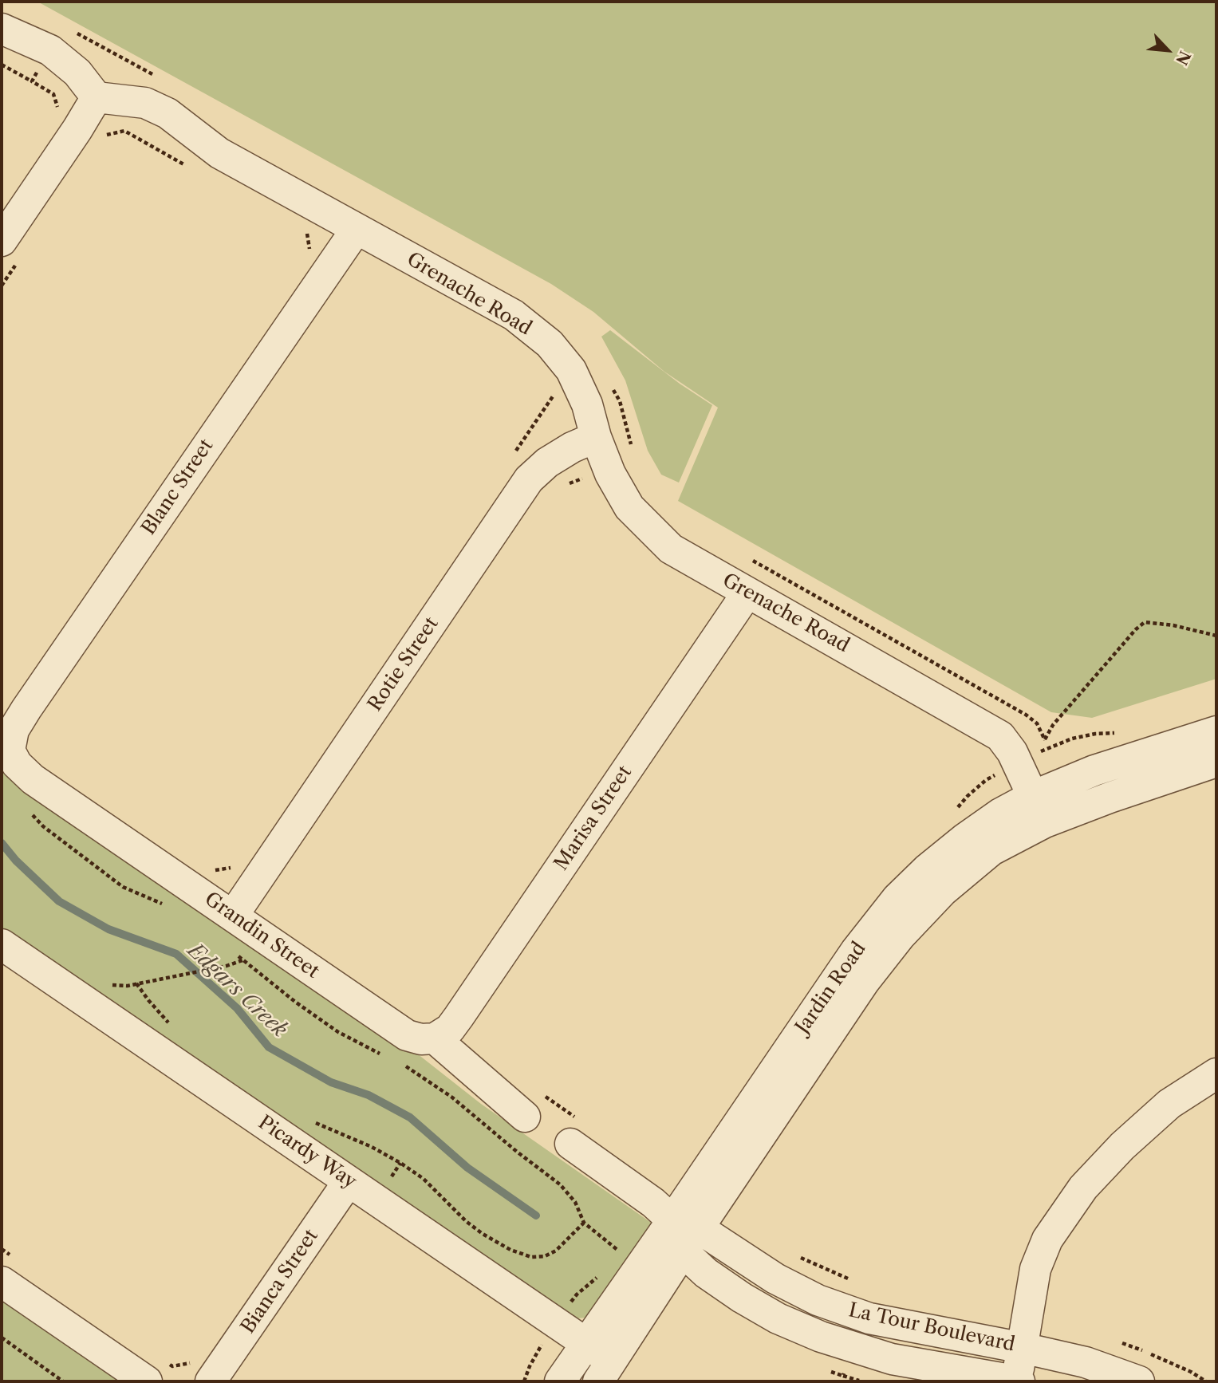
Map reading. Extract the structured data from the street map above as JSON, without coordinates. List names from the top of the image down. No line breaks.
{"streets":{"street":["Grenache Road","Blanc Street","Rotie Street","Marisa Street","Grandin Street","Jardin Road","Picardy Way","Bianca Street","La Tour Boulevard"]},"crossings":[["Grenache Road","Blanc Street"],["Grenache Road","Rotie Street"],["Grenache Road","Marisa Street"],["Grenache Road","Jardin Road"],["Blanc Street","Grandin Street"],["Rotie Street","Grandin Street"],["Marisa Street","Grandin Street"],["Jardin Road","Picardy Way"],["Jardin Road","La Tour Boulevard"],["Picardy Way","Bianca Street"]],"water":["Edgars Creek"],"north":"bottom right"}
